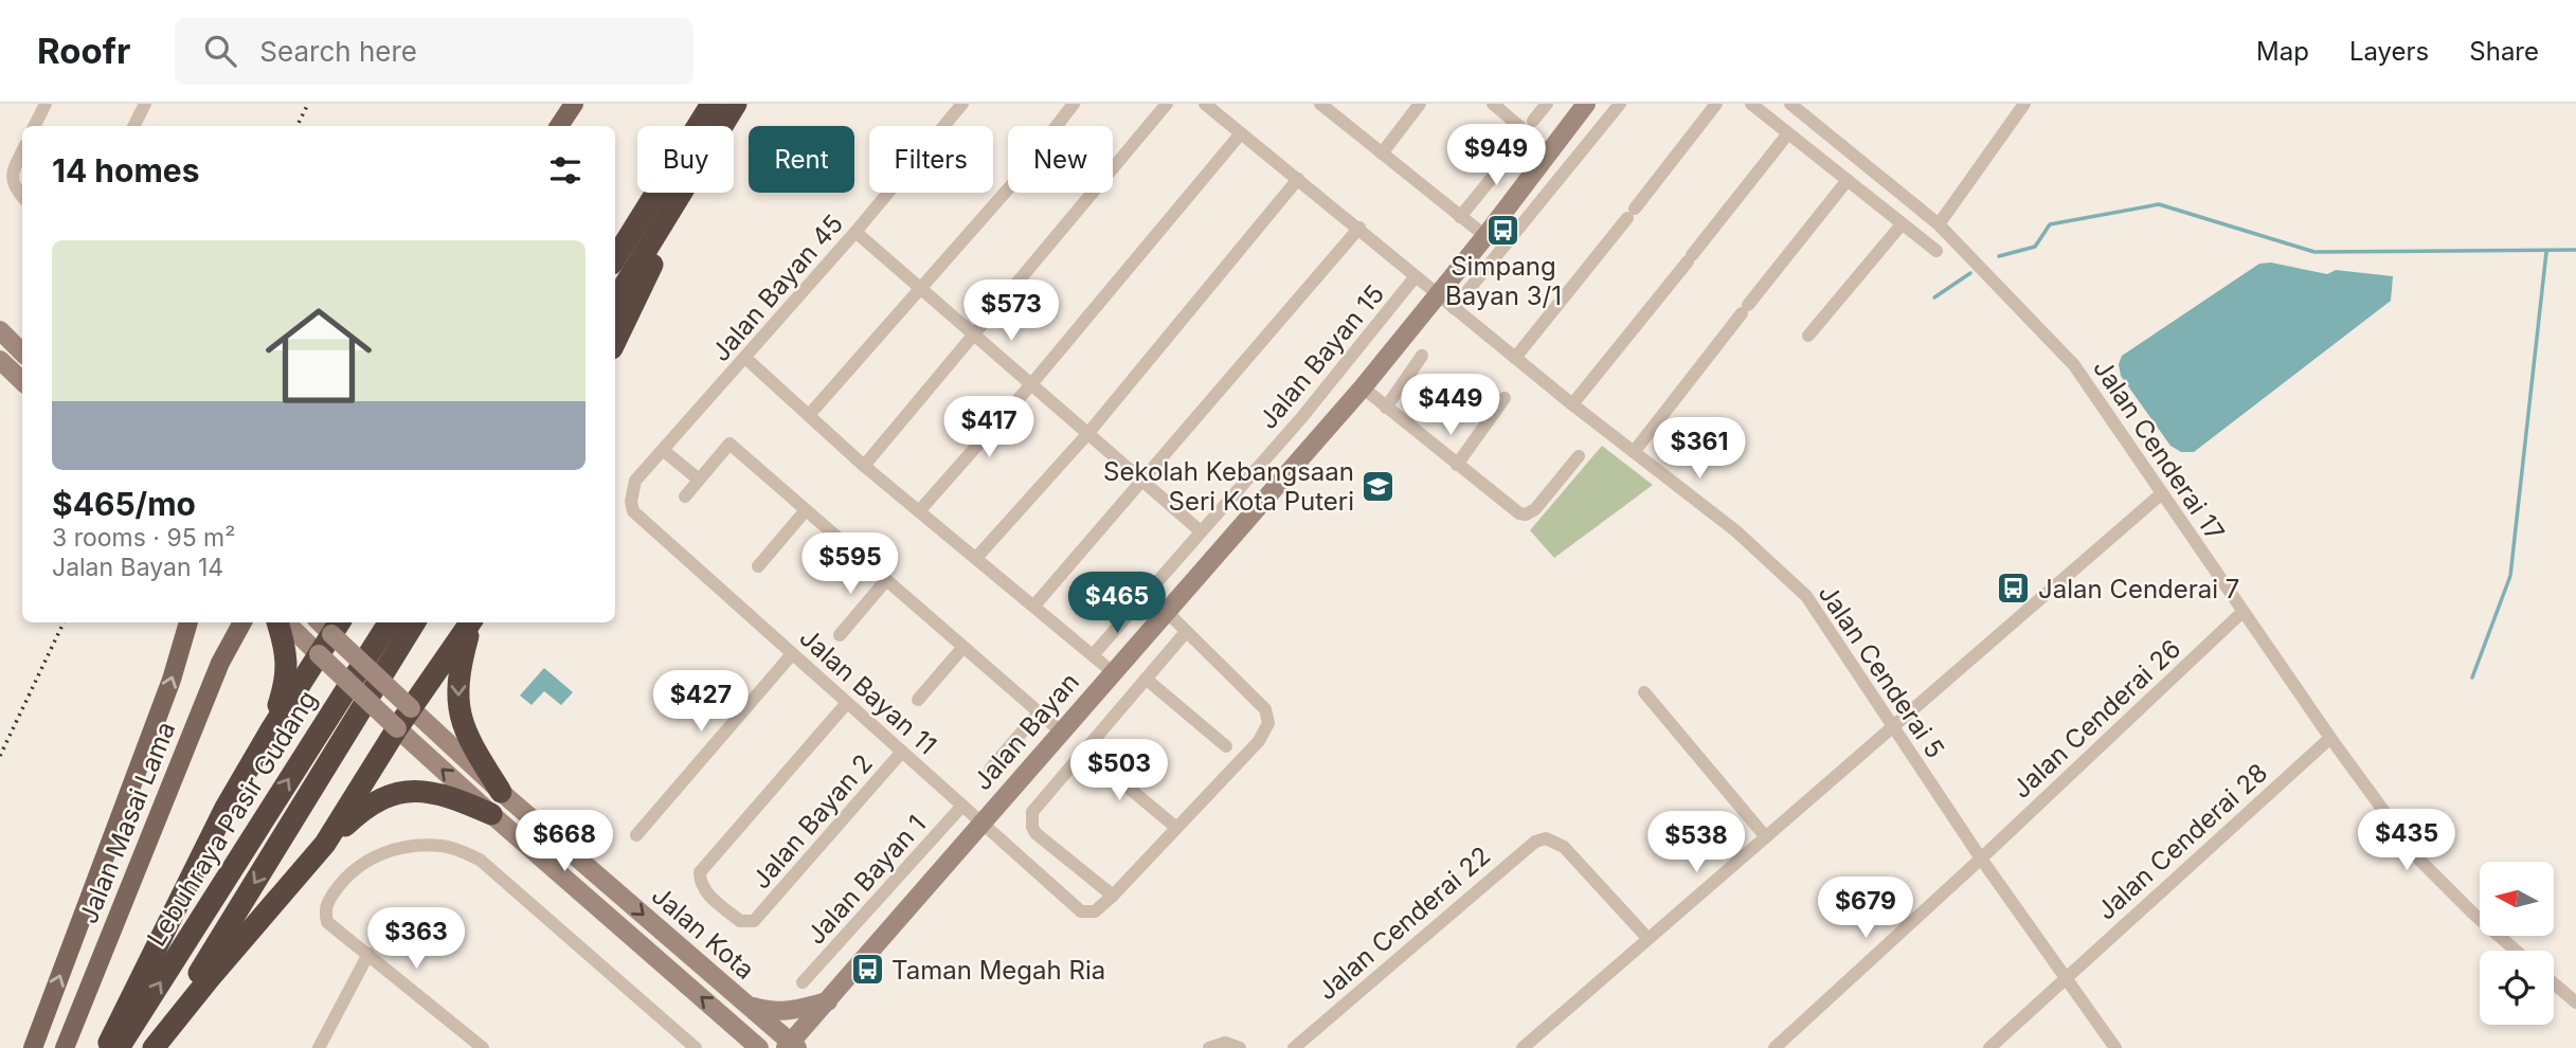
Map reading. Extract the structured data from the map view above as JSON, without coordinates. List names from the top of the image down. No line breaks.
{"streets":{"highway":["Lebuhraya Pasir Gudang"],"main road":["Jalan Bayan","Jalan Masai Lama","Jalan Kota"],"street":["Jalan Bayan 45","Jalan Bayan 15","Jalan Cenderai 17","Jalan Cenderai 5","Jalan Bayan 11","Jalan Cenderai 26","Jalan Bayan 2","Jalan Cenderai 28","Jalan Bayan 1","Jalan Cenderai 22"]},"crossings":[["Jalan Bayan 45","Jalan Bayan 11"],["Jalan Bayan 15","Jalan Cenderai 5"],["Jalan Cenderai 17","Jalan Cenderai 26"],["Jalan Cenderai 17","Jalan Cenderai 28"],["Jalan Cenderai 5","Jalan Cenderai 26"],["Jalan Cenderai 5","Jalan Bayan"],["Jalan Cenderai 5","Jalan Cenderai 28"],["Jalan Bayan 11","Jalan Bayan"],["Jalan Bayan 11","Jalan Bayan 2"],["Jalan Bayan 11","Jalan Bayan 1"],["Jalan Bayan","Jalan Kota"]],"places":{"bus stop":["Simpang Bayan 3/1","Jalan Cenderai 7","Taman Megah Ria"],"school or university":["Sekolah Kebangsaan Seri Kota Puteri"]},"north":"left","page":{"header":"Roofr","search":"Search here","nav":["Map","Layers","Share"],"price":["$949","$573","$449","$417","$361","$595","$465","$427","$503","$435","$668","$538","$679","$363"],"chip":["Buy","Rent","Filters","New"],"heading":"14 homes","list":[{"name":"$465/mo","note":"3 rooms · 95 m² · Jalan Bayan 14"}]}}
